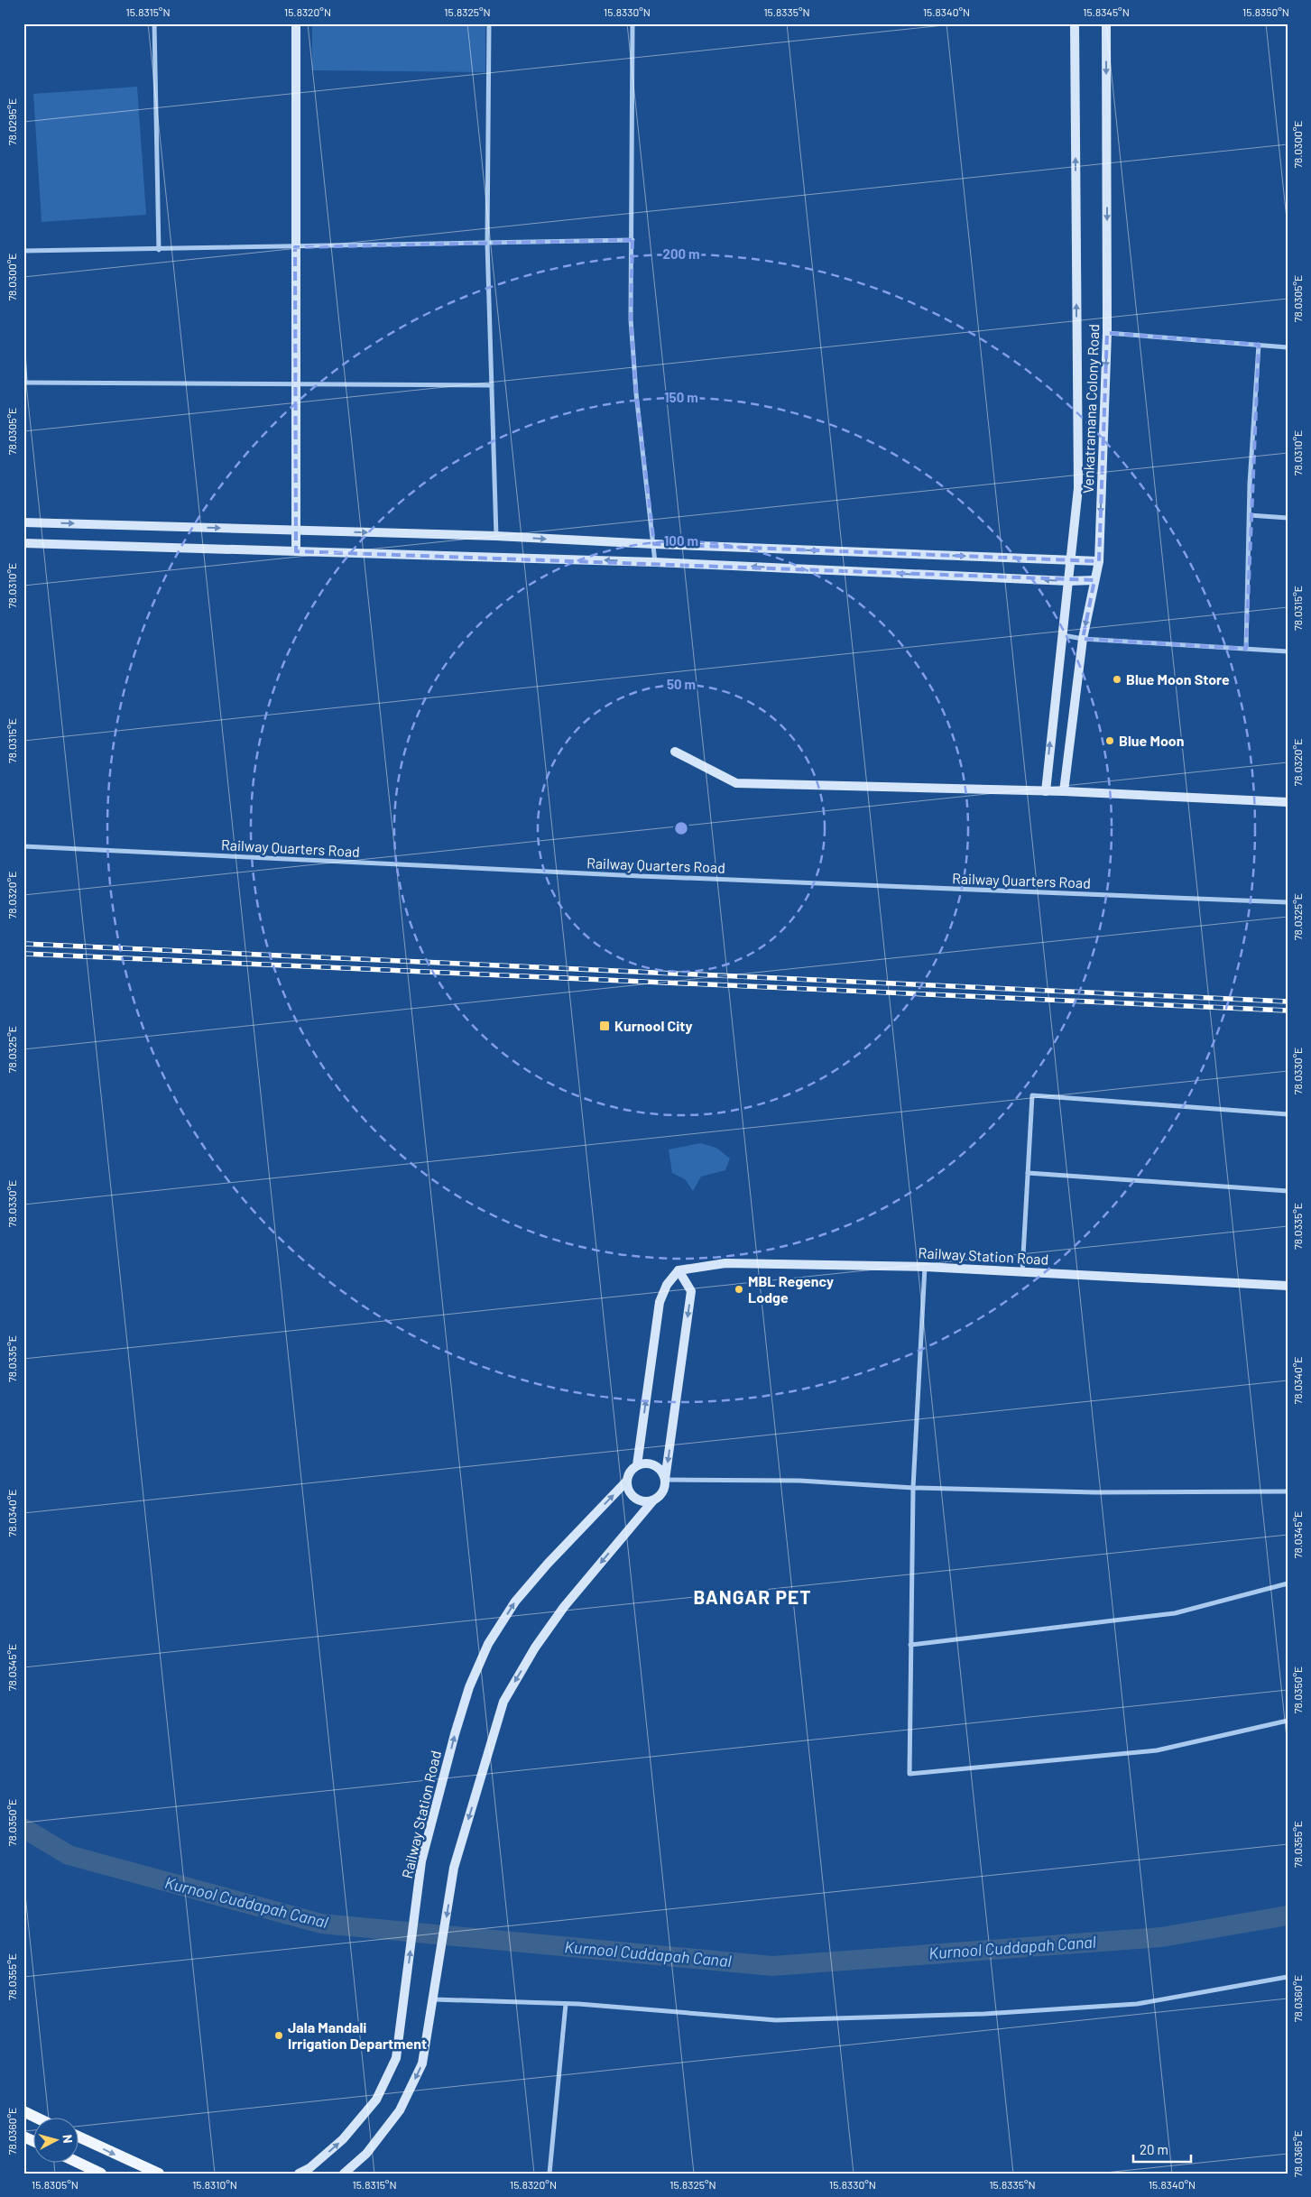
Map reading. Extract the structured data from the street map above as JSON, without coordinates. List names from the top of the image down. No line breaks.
{"streets":{"street":["Venkatramana Colony Road","Railway Quarters Road","Railway Station Road"]},"districts":["BANGAR PET"],"water":["Kurnool Cuddapah Canal"],"places":{"other":["Blue Moon Store","Blue Moon","MBL Regency Lodge","Jala Mandali Irrigation Department"],"transit":["Kurnool City"]},"scale_bar":"20 m","north":"right","coordinates":["15.8315°N","15.8320°N","15.8325°N","15.8330°N","15.8335°N","15.8340°N","15.8345°N","15.8350°N","78.0295°E","78.0300°E","78.0305°E","78.0310°E","78.0315°E","78.0320°E","78.0325°E","78.0330°E","78.0335°E","78.0340°E","78.0345°E","78.0350°E","78.0355°E","78.0360°E","78.0365°E","15.8305°N","15.8310°N"],"rings":["200 m","150 m","100 m","50 m"]}
